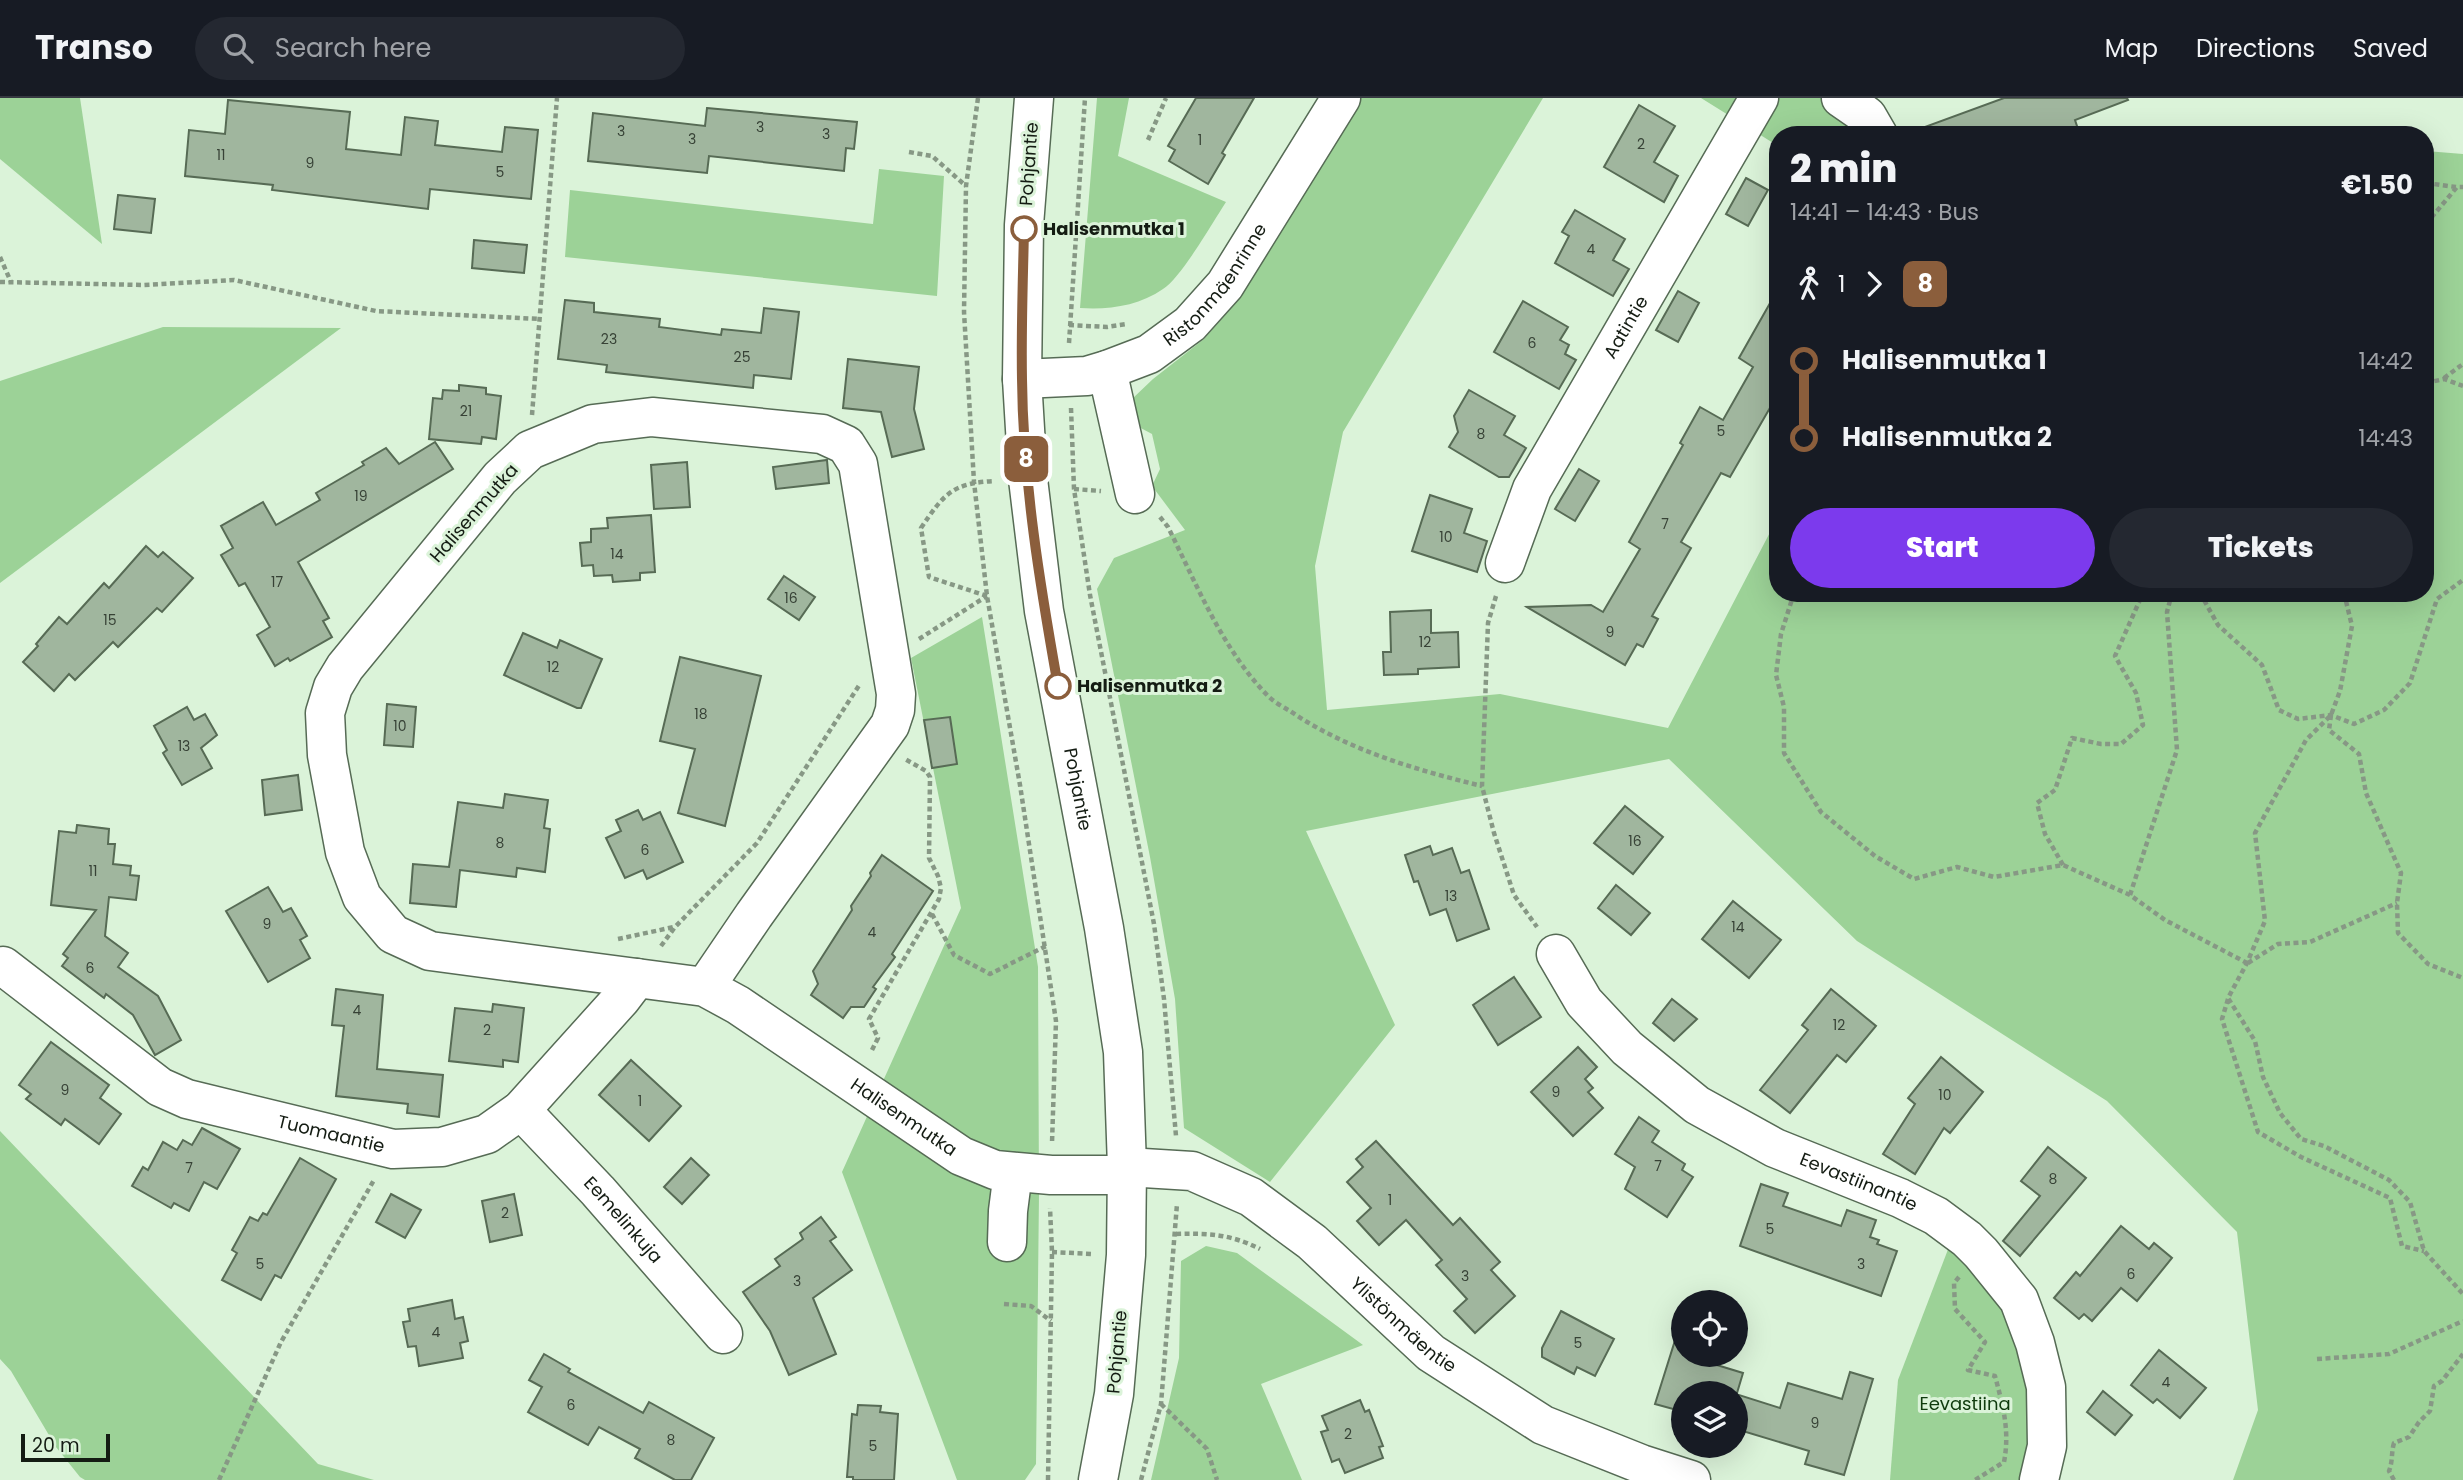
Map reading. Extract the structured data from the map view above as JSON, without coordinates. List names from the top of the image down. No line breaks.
{"streets":{"street":["Pohjantie","Ristonmäenrinne","Aatintie","Halisenmutka","Tuomaantie","Eevastiinantie","Eemelinkuja","Ylistönmäentie"]},"crossings":[["Pohjantie","Ristonmäenrinne"],["Pohjantie","Halisenmutka"],["Pohjantie","Ylistönmäentie"],["Halisenmutka","Tuomaantie"],["Halisenmutka","Ylistönmäentie"],["Tuomaantie","Eemelinkuja"]],"parks":["Eevastiina"],"places":["Halisenmutka 1","Halisenmutka 2"],"lines":["bus line 8"],"house_numbers":["3","3","3","3","1","2","11","9","5","4","23","6","25","21","5","8","19","7","10","14","17","16","15","9","12","12","18","10","13","16","8","6","11","13","9","14","4","6","4","12","2","9","9","10","1","7","7","8","1","2","5","5","3","6","3","3","4","5","4","6","9","2","8","5"],"scale_bar":"20 m","page":{"header":"Transo","search":"Search here","nav":["Map","Directions","Saved"],"on_map":"8","heading":["2 min","14:41 – 14:43 · Bus","€1.50"],"legs":["1","8"],"list":[{"name":"Halisenmutka 1","value":"14:42"},{"name":"Halisenmutka 2","value":"14:43"}],"buttons":["Start","Tickets"],"scale":"20 m"}}
